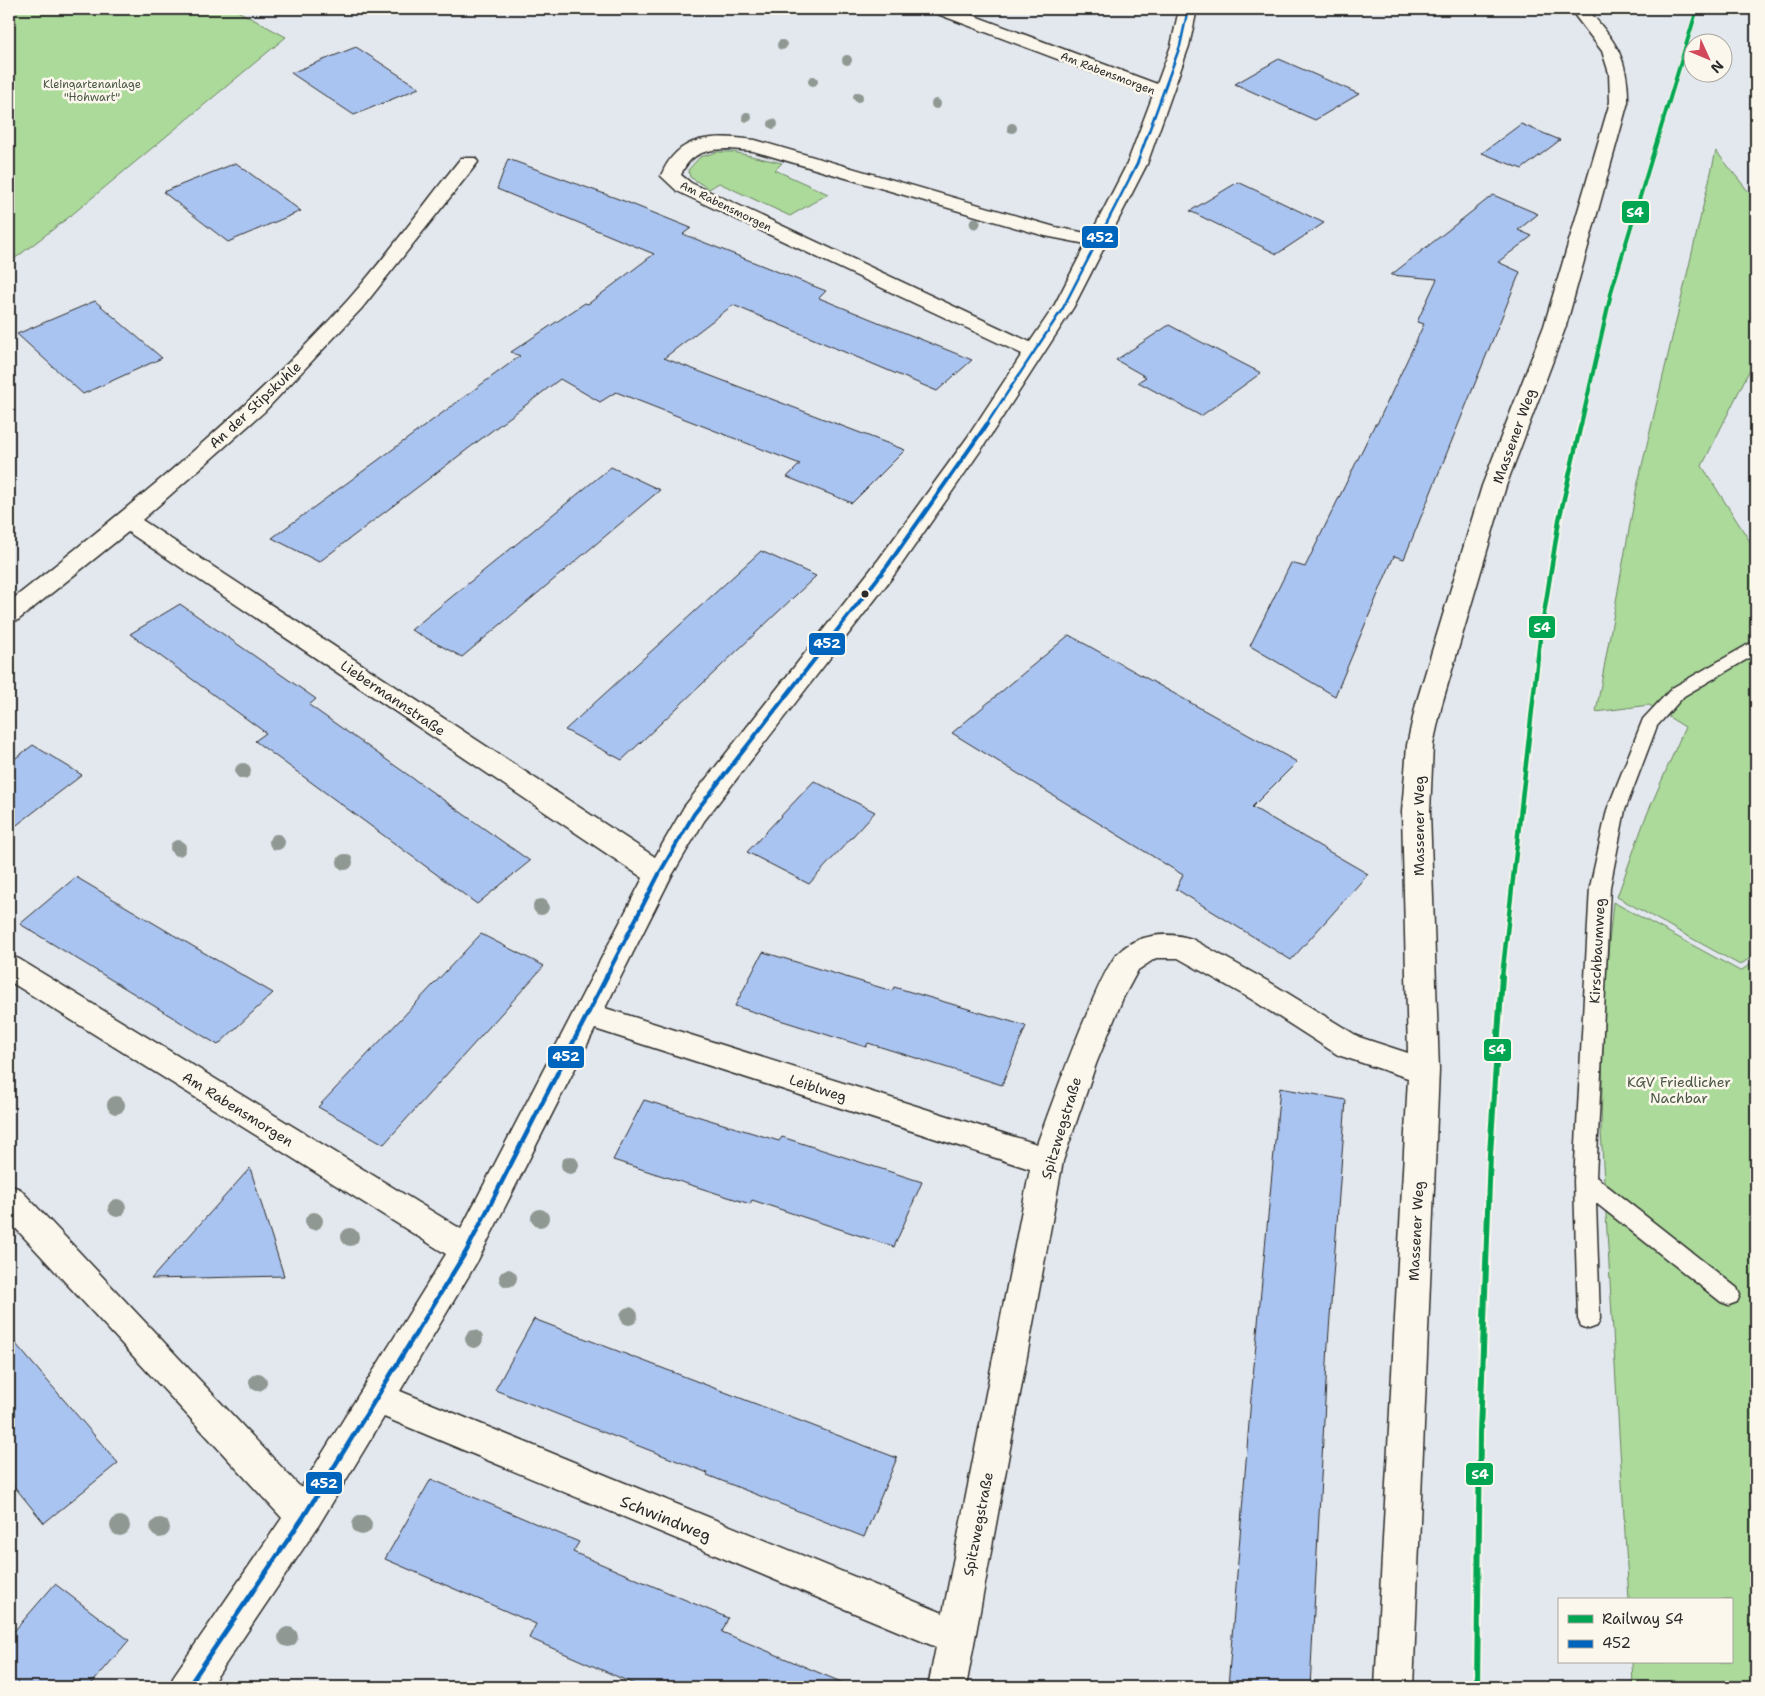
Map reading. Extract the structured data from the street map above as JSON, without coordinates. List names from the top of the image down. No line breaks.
{"streets":{"street":["Am Rabensmorgen","An der Stipskuhle","Massener Weg","Liebermannstraße","Leiblweg","Spitzwegstraße","Schwindweg"],"lane":["Kirschbaumweg"]},"crossings":[["Am Rabensmorgen","Liebermannstraße"],["Am Rabensmorgen","Leiblweg"],["Am Rabensmorgen","Schwindweg"],["An der Stipskuhle","Liebermannstraße"],["Massener Weg","Spitzwegstraße"],["Leiblweg","Spitzwegstraße"],["Spitzwegstraße","Schwindweg"]],"parks":["Kleingartenanlage \"Hohwart\"","KGV Friedlicher Nachbar"],"lines":["rail line S4","transit line 452"],"legend":["Railway S4","452"],"north":"bottom right"}
